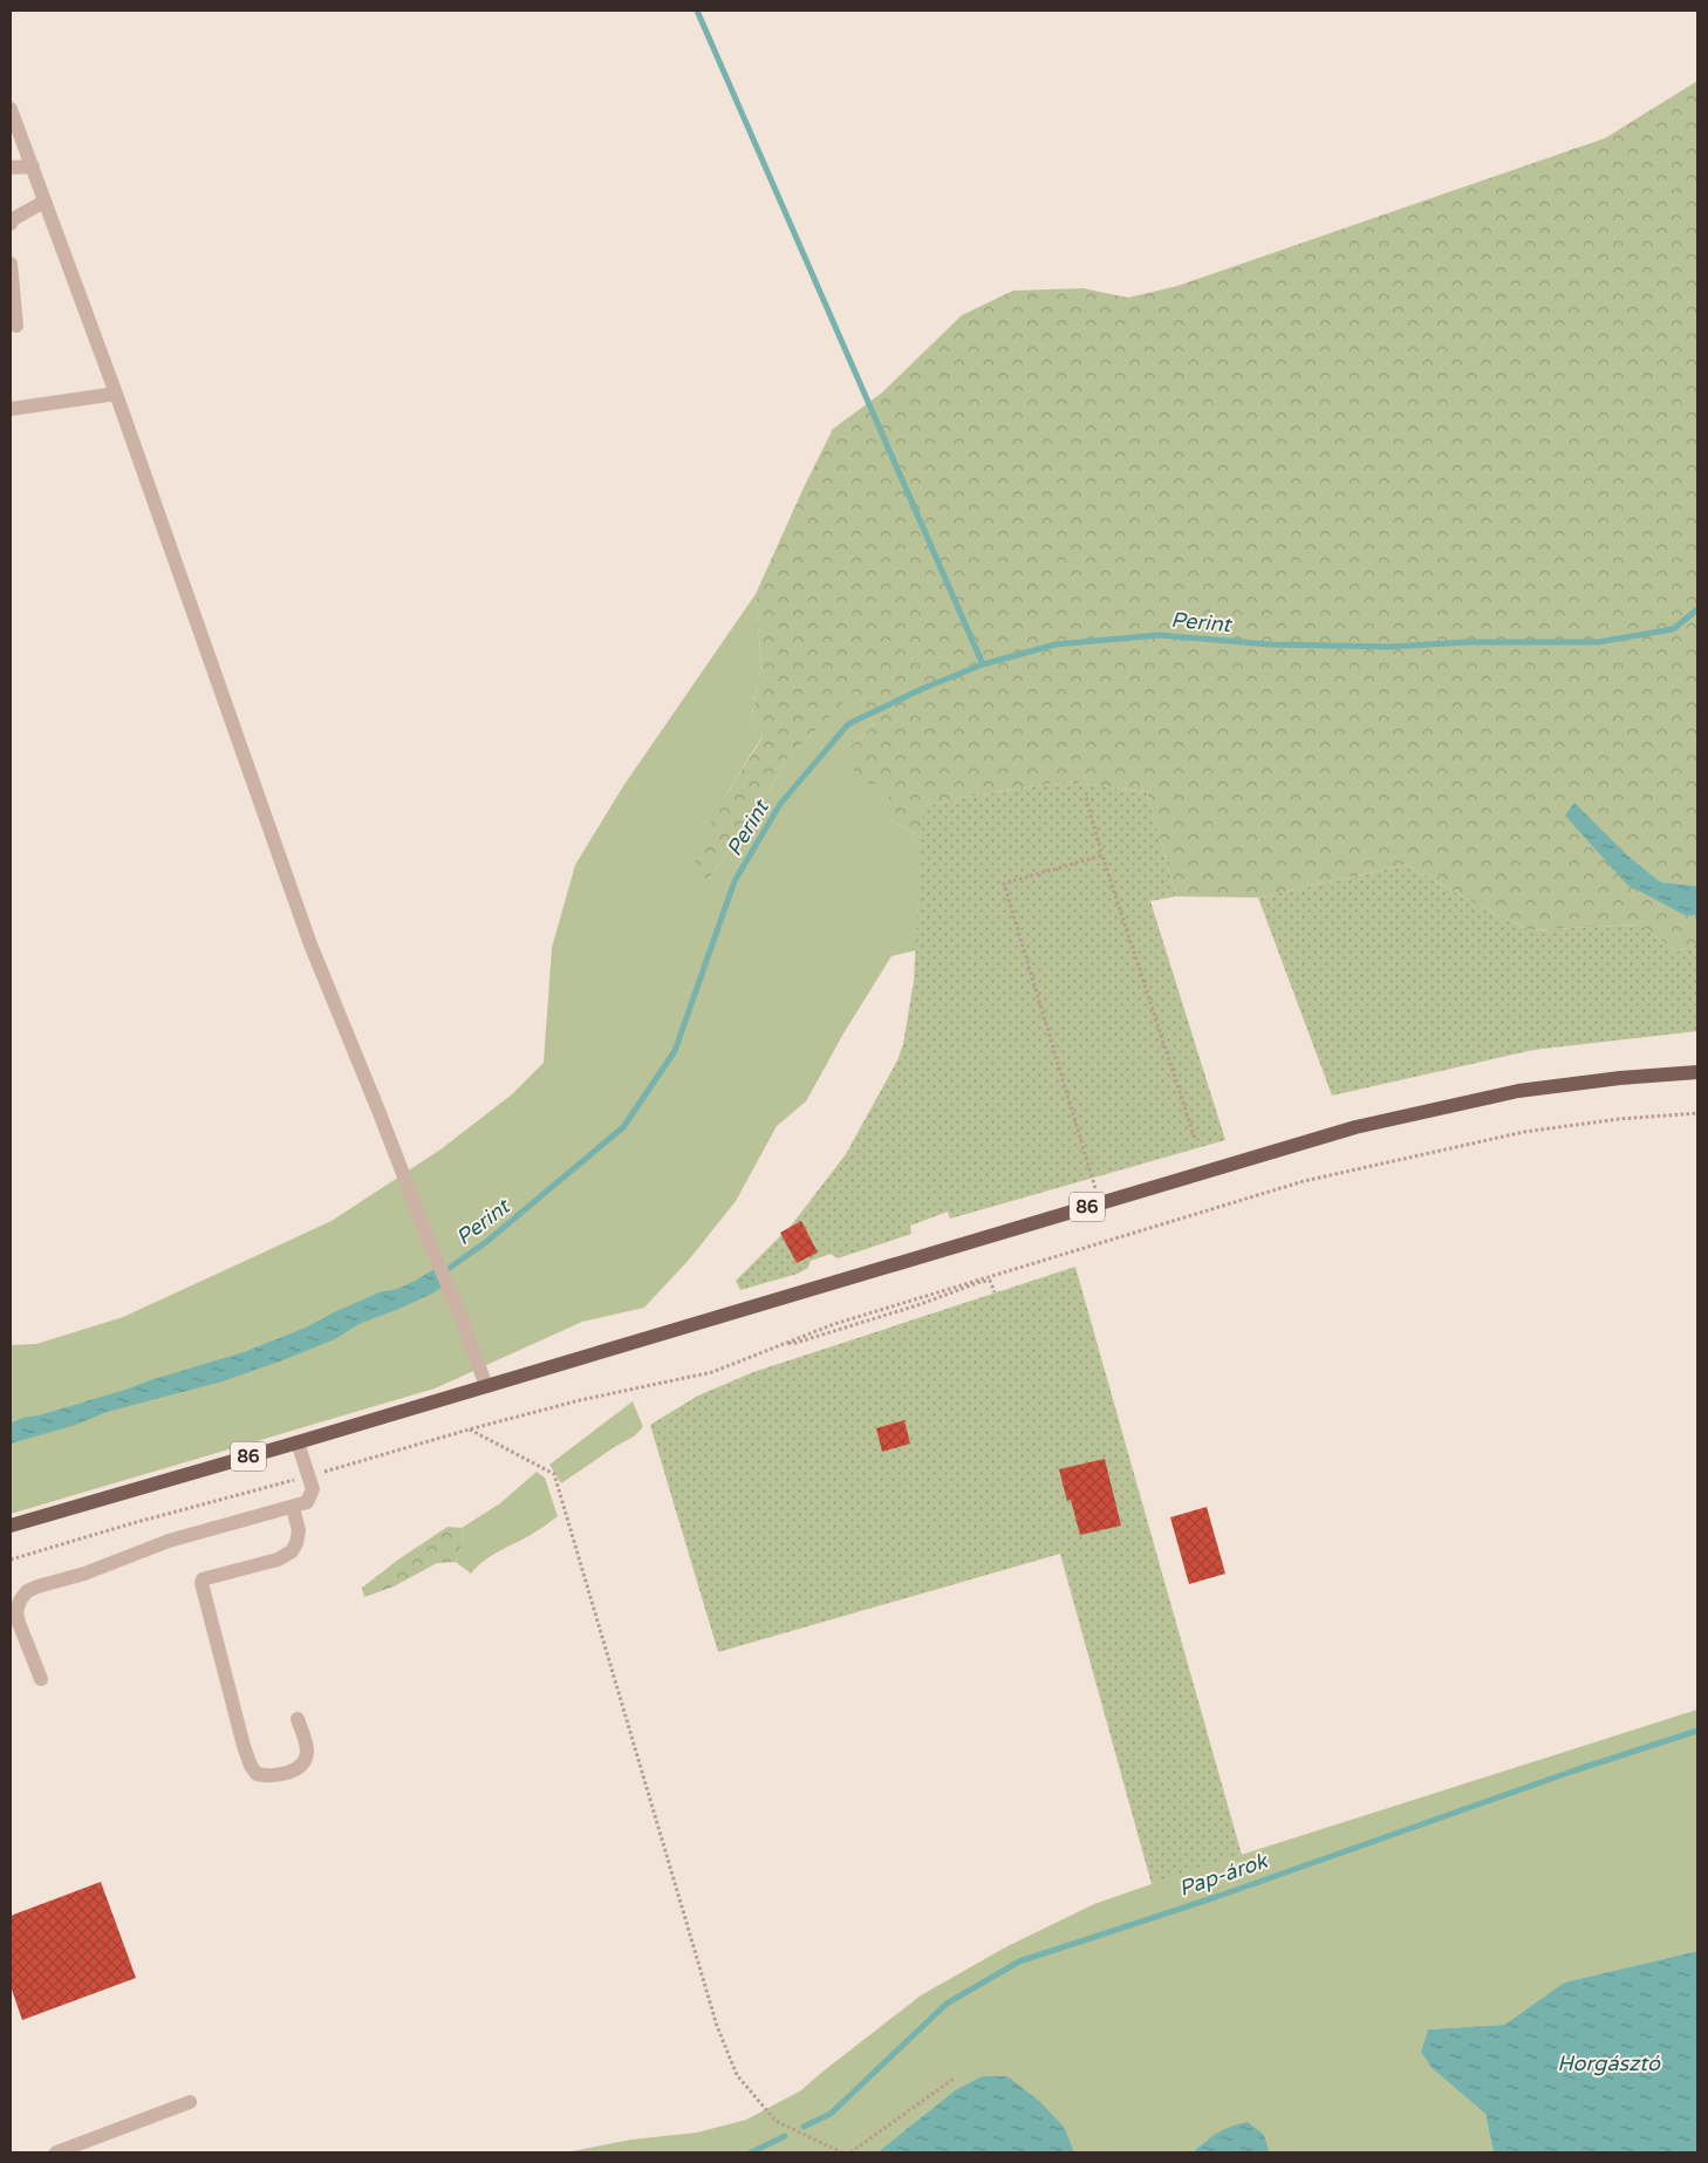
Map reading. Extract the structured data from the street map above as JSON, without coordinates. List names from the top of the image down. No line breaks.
{"streets":{"main road":["86"]},"water":["Perint","Pap-árok","Horgásztó"]}
